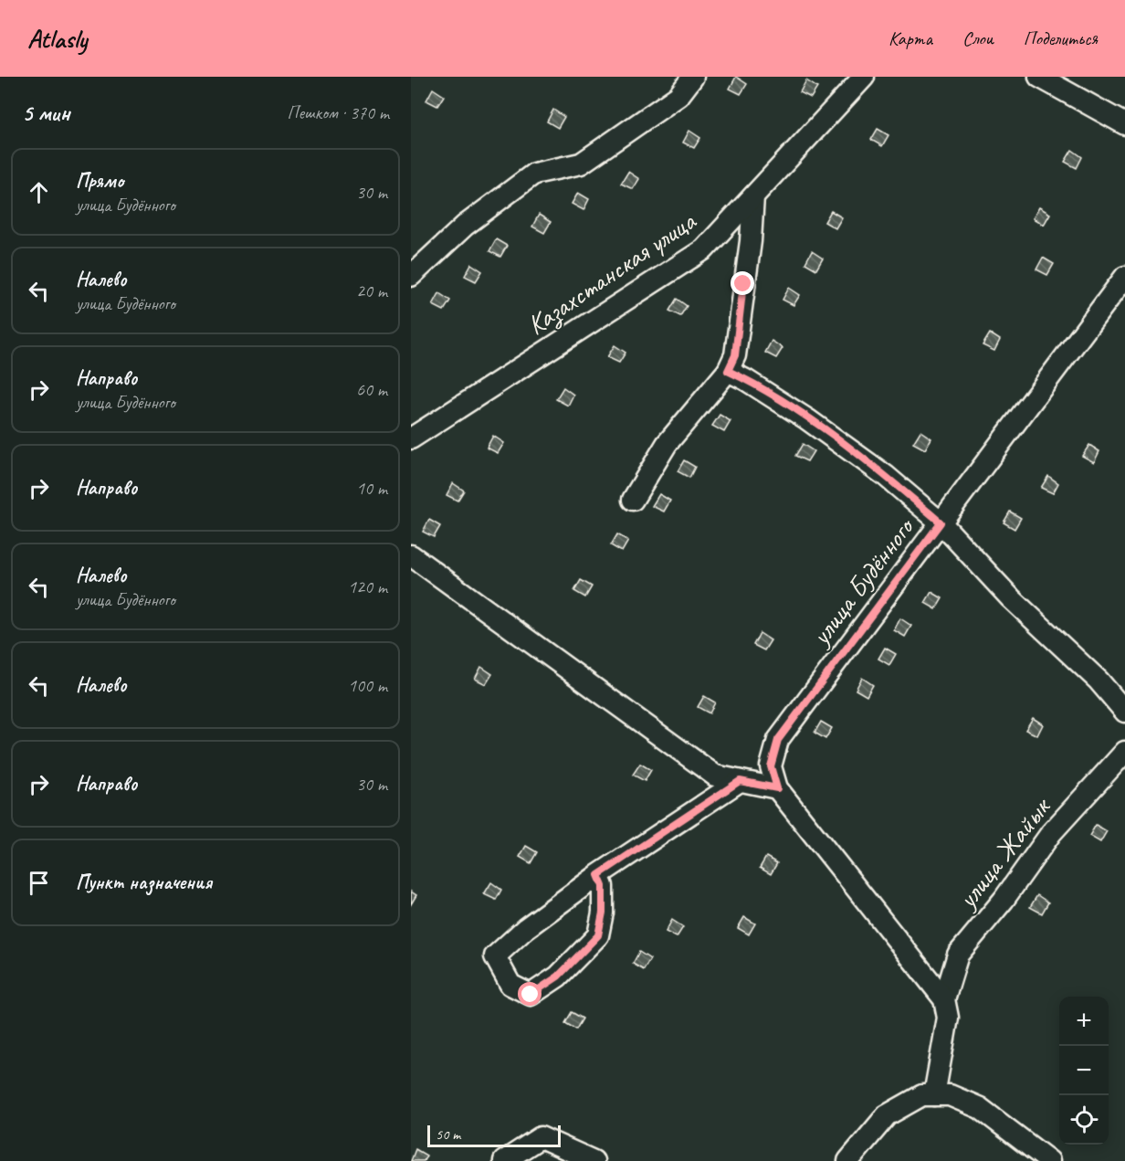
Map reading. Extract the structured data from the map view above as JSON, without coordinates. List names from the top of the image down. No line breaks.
{"streets":{"street":["Казахстанская улица","улица Будённого","улица Жайык"]},"scale_bar":"50 m","page":{"header":"Atlasly","nav":["Карта","Слои","Поделиться"],"heading":["5 мин","Пешком · 370 m"],"list":[["Прямо","улица Будённого","30 m"],["Налево","улица Будённого","20 m"],["Направо","улица Будённого","60 m"],["Направо","10 m"],["Налево","улица Будённого","120 m"],["Налево","100 m"],["Направо","30 m"],"Пункт назначения"],"map_buttons":["+","−"],"scale":"50 m"}}
